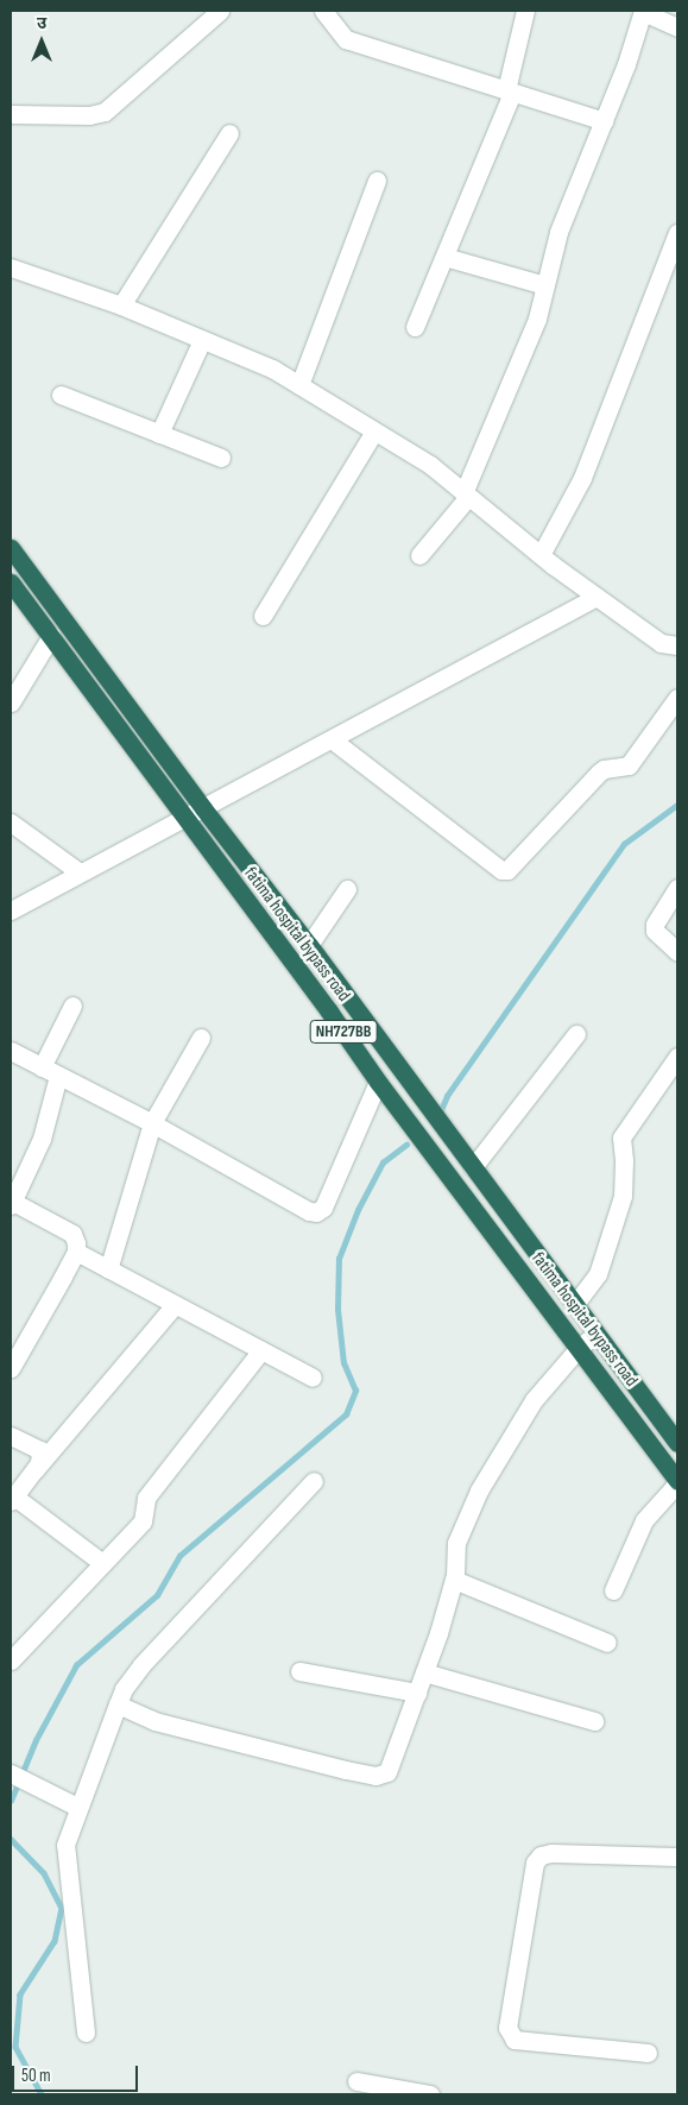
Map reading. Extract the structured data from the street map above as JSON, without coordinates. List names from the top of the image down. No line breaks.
{"streets":{"highway":["fatima hospital bypass road","NH727BB"]},"scale_bar":"50 m","north":"top"}
